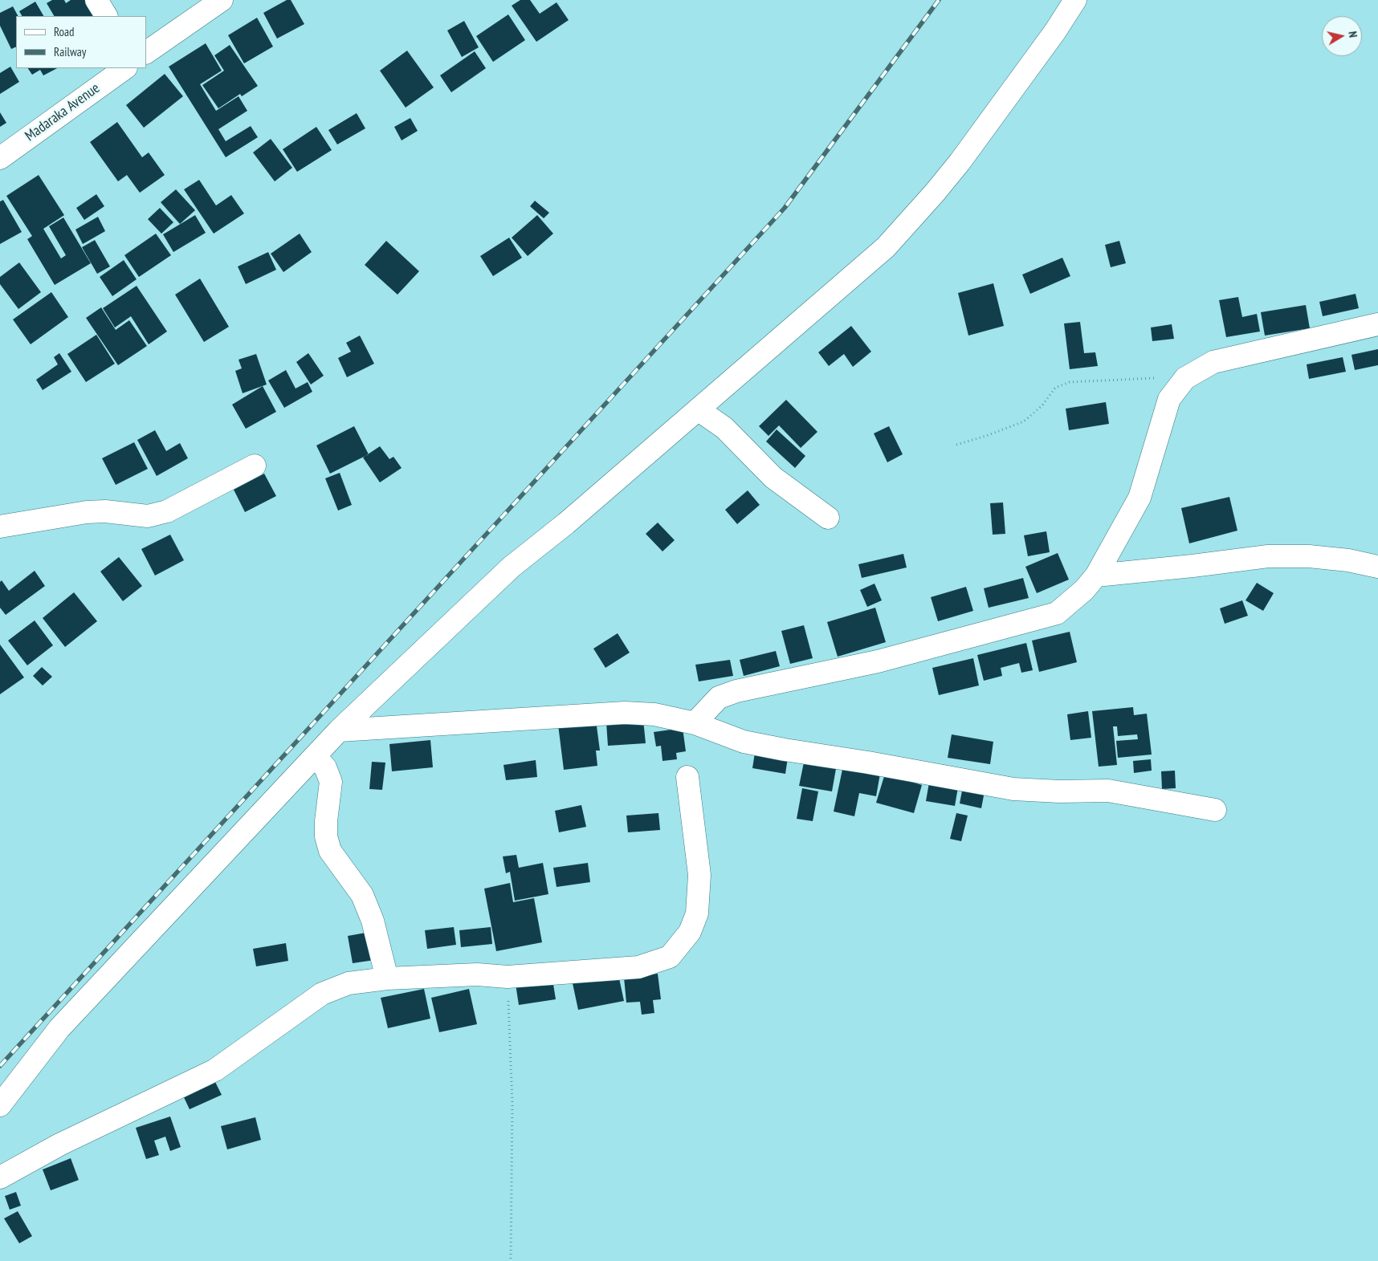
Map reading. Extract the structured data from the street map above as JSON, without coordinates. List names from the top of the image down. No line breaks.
{"streets":{"street":["Madaraka Avenue"]},"legend":["Road","Railway"],"north":"right"}
